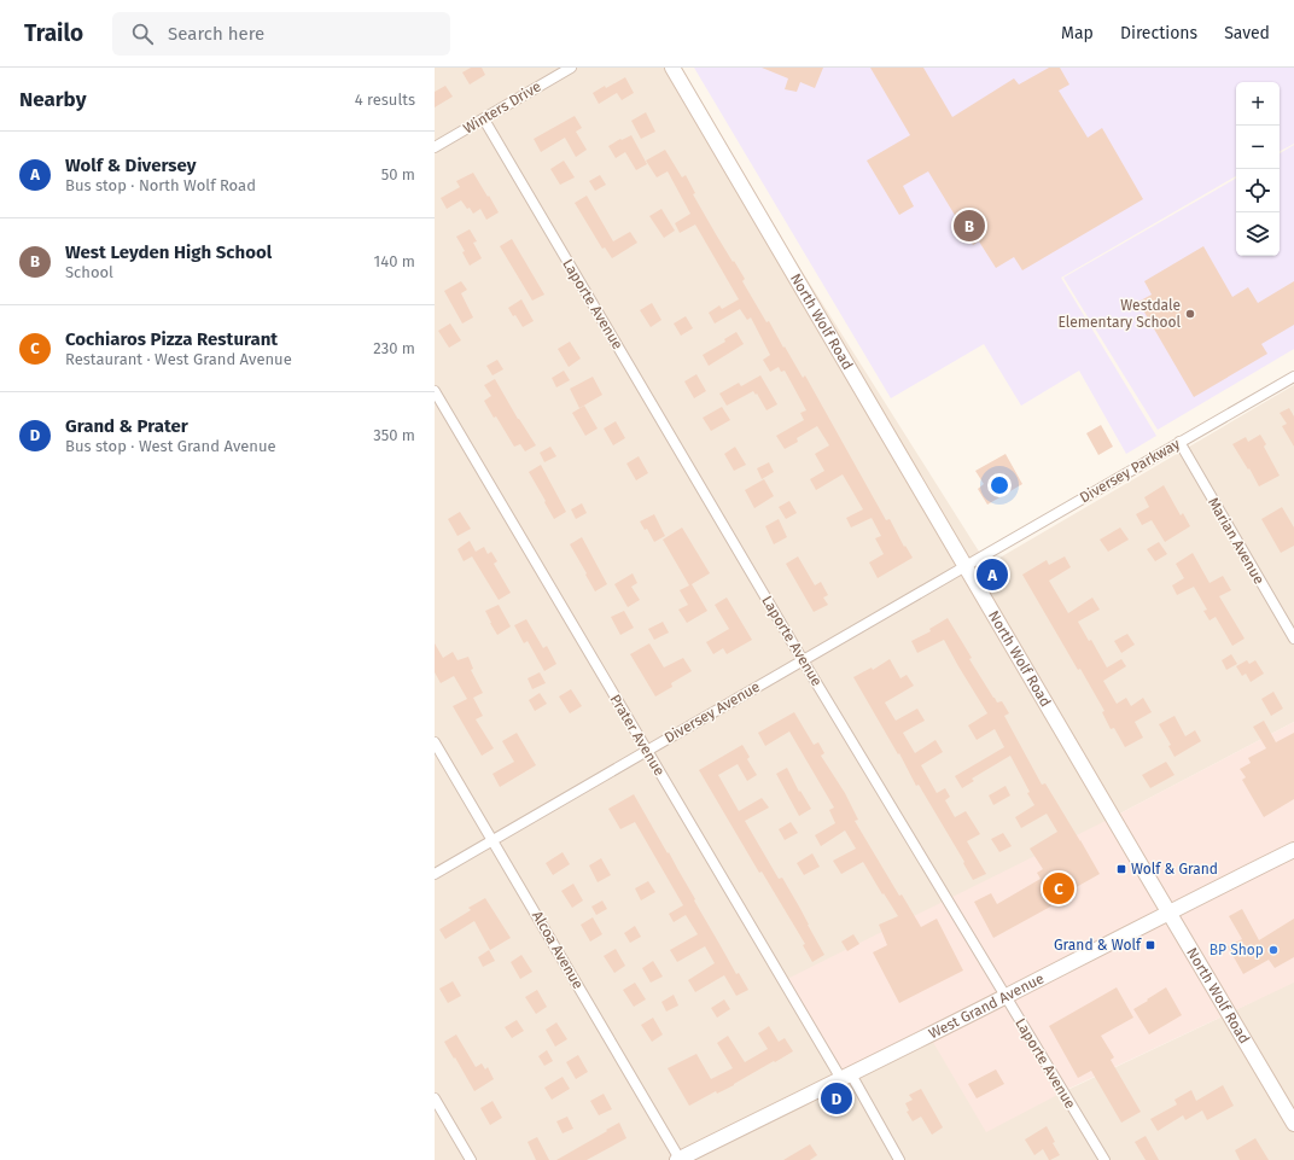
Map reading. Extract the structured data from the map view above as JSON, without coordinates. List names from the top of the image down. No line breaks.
{"streets":{"main road":["North Wolf Road","West Grand Avenue"],"street":["Winters Drive","Laporte Avenue","Diversey Parkway","Marian Avenue","Diversey Avenue","Prater Avenue","Alcoa Avenue"]},"crossings":[["Winters Drive","Laporte Avenue"],["Laporte Avenue","Diversey Avenue"],["Laporte Avenue","West Grand Avenue"],["North Wolf Road","Diversey Parkway"],["North Wolf Road","Diversey Avenue"],["North Wolf Road","West Grand Avenue"],["Diversey Parkway","Marian Avenue"],["Diversey Parkway","Diversey Avenue"],["Diversey Avenue","Prater Avenue"],["Diversey Avenue","Alcoa Avenue"],["Prater Avenue","West Grand Avenue"],["Alcoa Avenue","West Grand Avenue"]],"places":{"other":["Westdale Elementary School","BP Shop"],"transit":["Wolf & Grand","Grand & Wolf"]},"page":{"header":"Trailo","search":"Search here","nav":["Map","Directions","Saved"],"heading":["Nearby","4 results"],"map_buttons":["+","−"],"list":[{"mark":"A","name":"Wolf & Diversey","note":"Bus stop · North Wolf Road","value":"50 m"},{"mark":"B","name":"West Leyden High School","note":"School","value":"140 m"},{"mark":"C","name":"Cochiaros Pizza Resturant","note":"Restaurant · West Grand Avenue","value":"230 m"},{"mark":"D","name":"Grand & Prater","note":"Bus stop · West Grand Avenue","value":"350 m"}],"pins":["B","A","C","D"]}}
